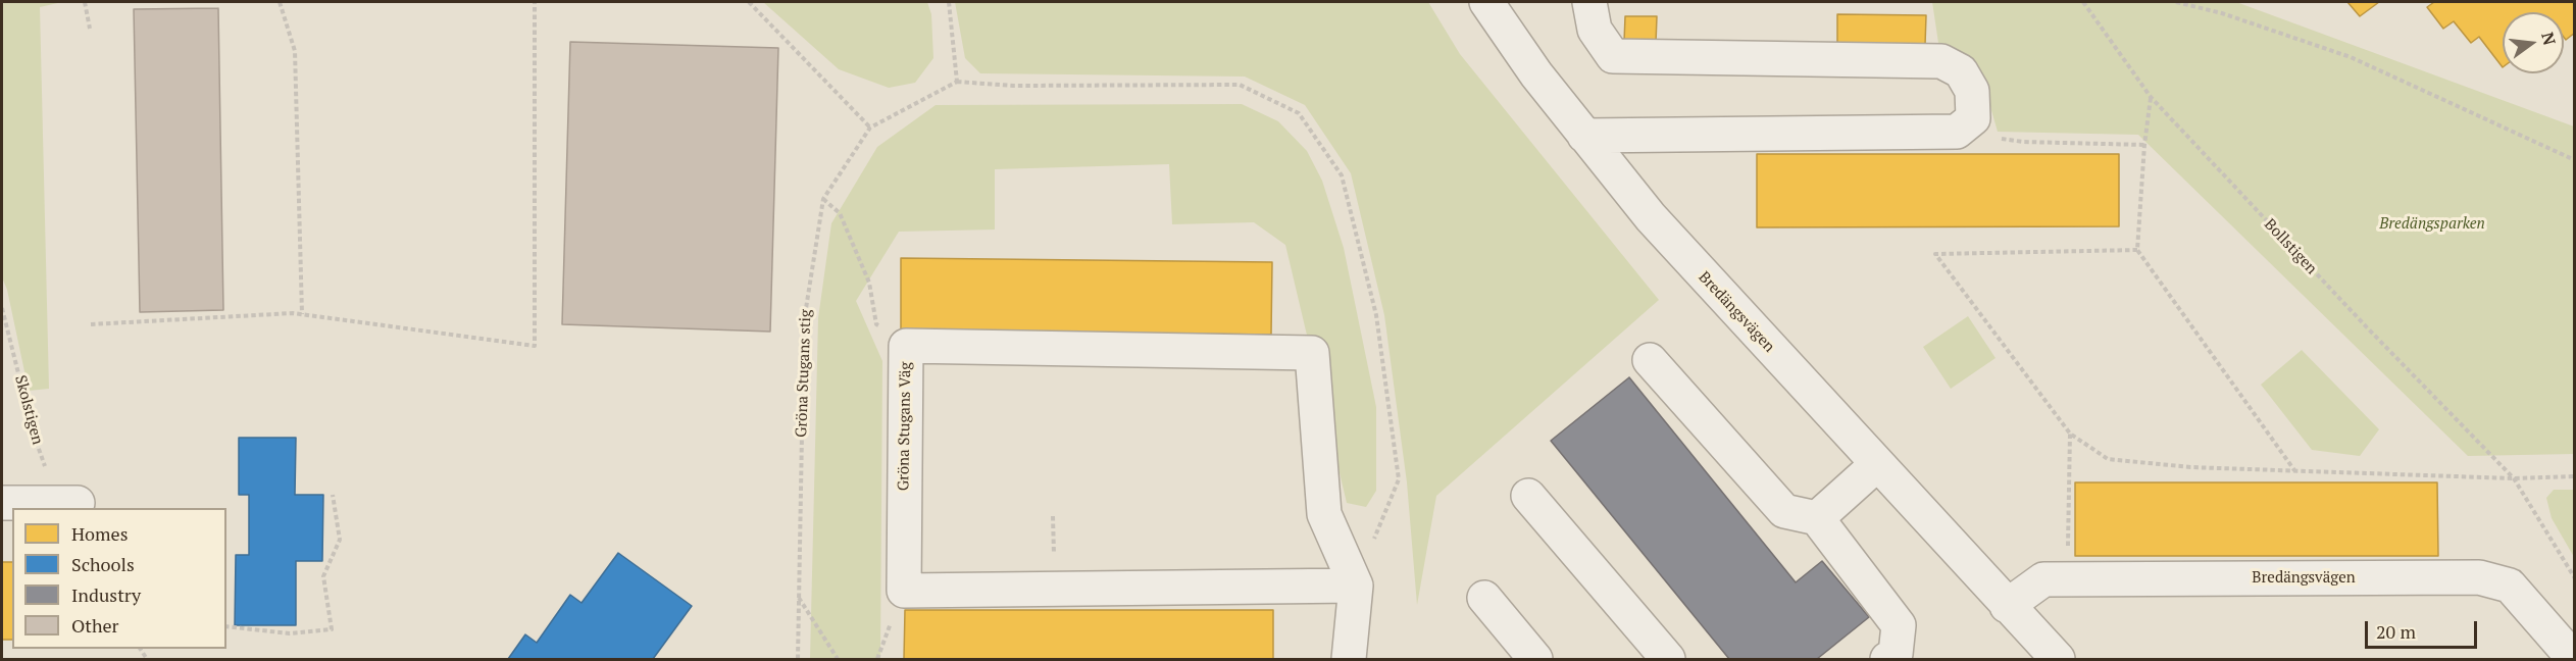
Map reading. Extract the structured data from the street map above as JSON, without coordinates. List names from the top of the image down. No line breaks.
{"streets":{"street":["Bredängsvägen","Gröna Stugans Väg"],"path":["Bollstigen","Gröna Stugans stig","Skolstigen"]},"parks":["Bredängsparken"],"legend":["Homes","Schools","Industry","Other"],"scale_bar":"20 m","north":"right"}
